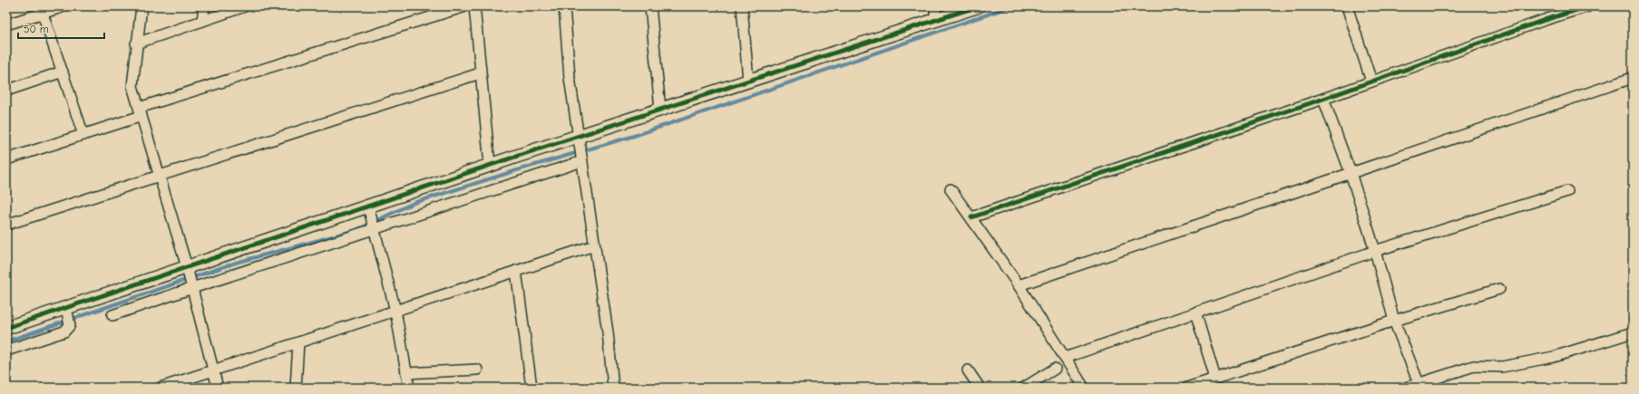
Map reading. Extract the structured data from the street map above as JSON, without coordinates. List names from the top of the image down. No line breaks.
{"scale_bar":"50 m"}
